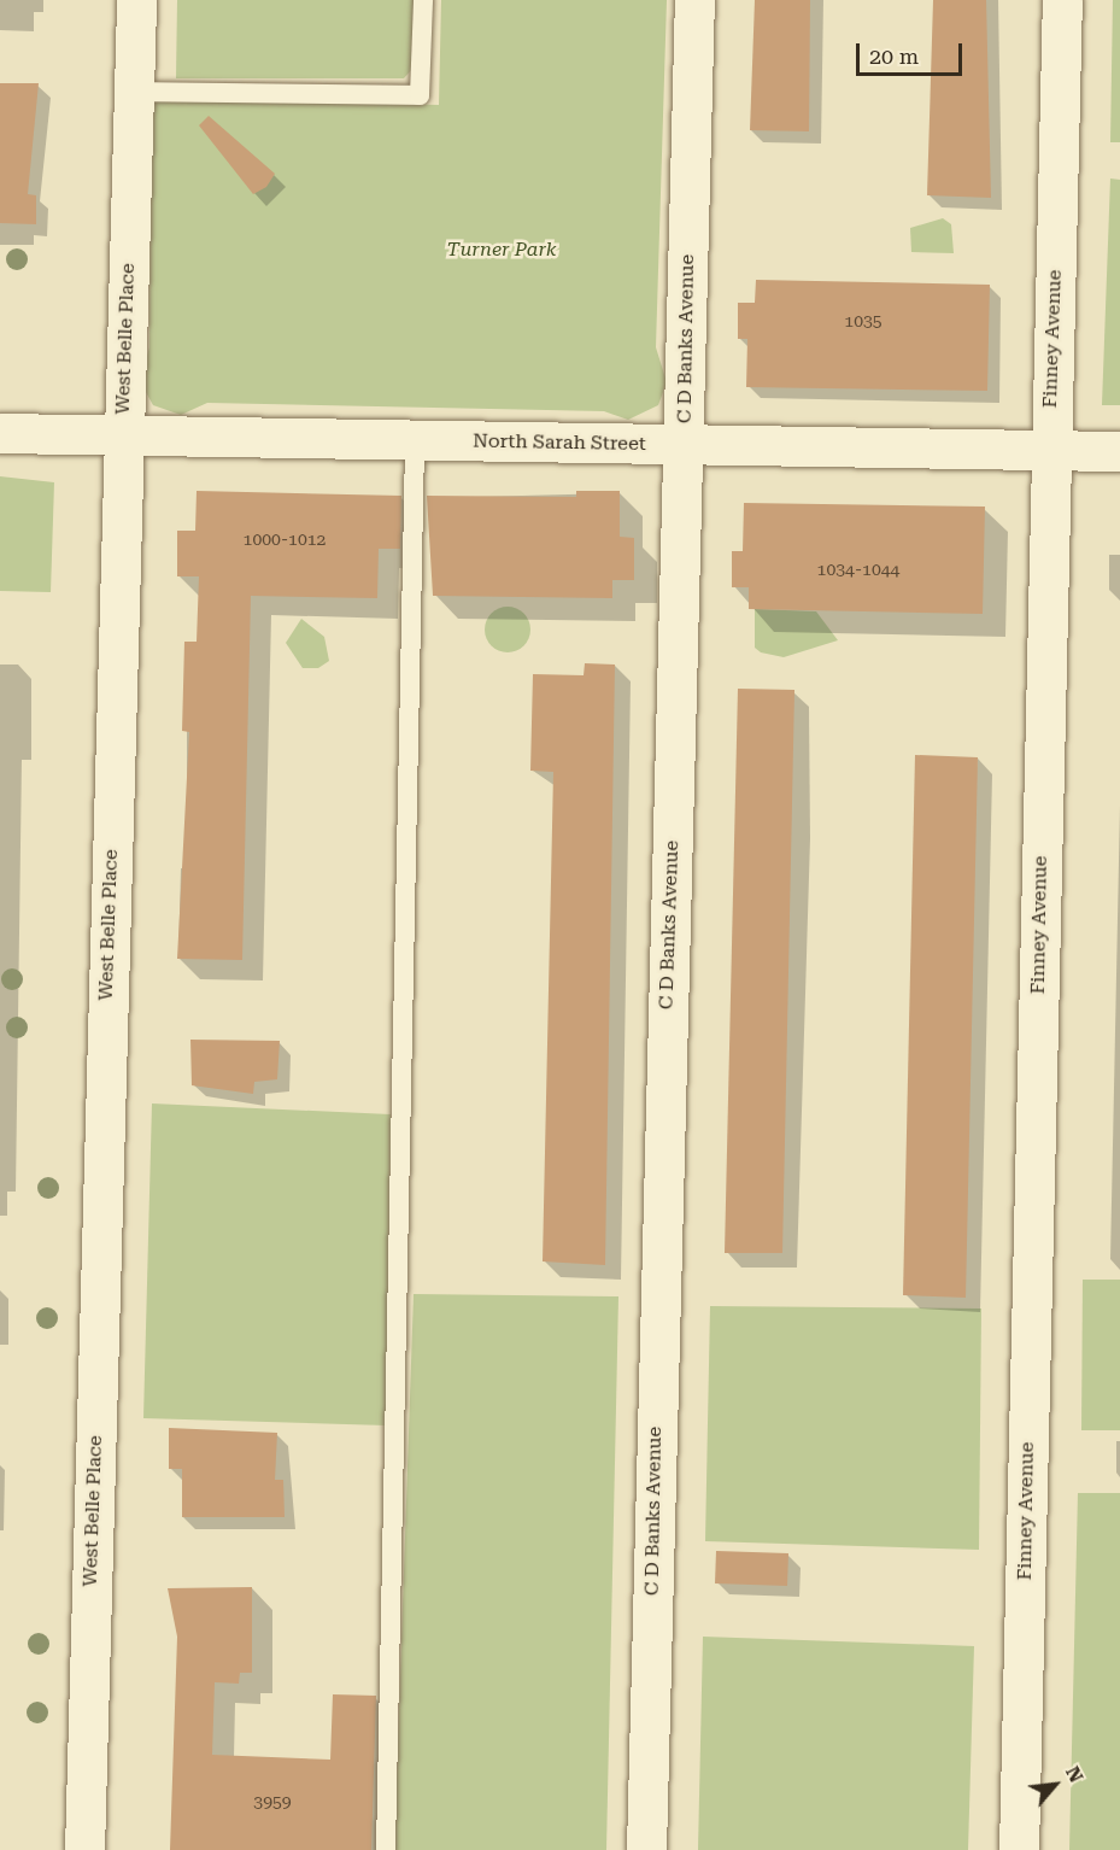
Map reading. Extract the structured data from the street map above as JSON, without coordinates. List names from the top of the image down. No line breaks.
{"streets":{"street":["West Belle Place","C D Banks Avenue","Finney Avenue","North Sarah Street"]},"crossings":[["West Belle Place","North Sarah Street"],["C D Banks Avenue","North Sarah Street"],["Finney Avenue","North Sarah Street"]],"parks":["Turner Park"],"house_numbers":["1035","1000-1012","1034-1044","3959"],"scale_bar":"20 m","north":"top right"}
